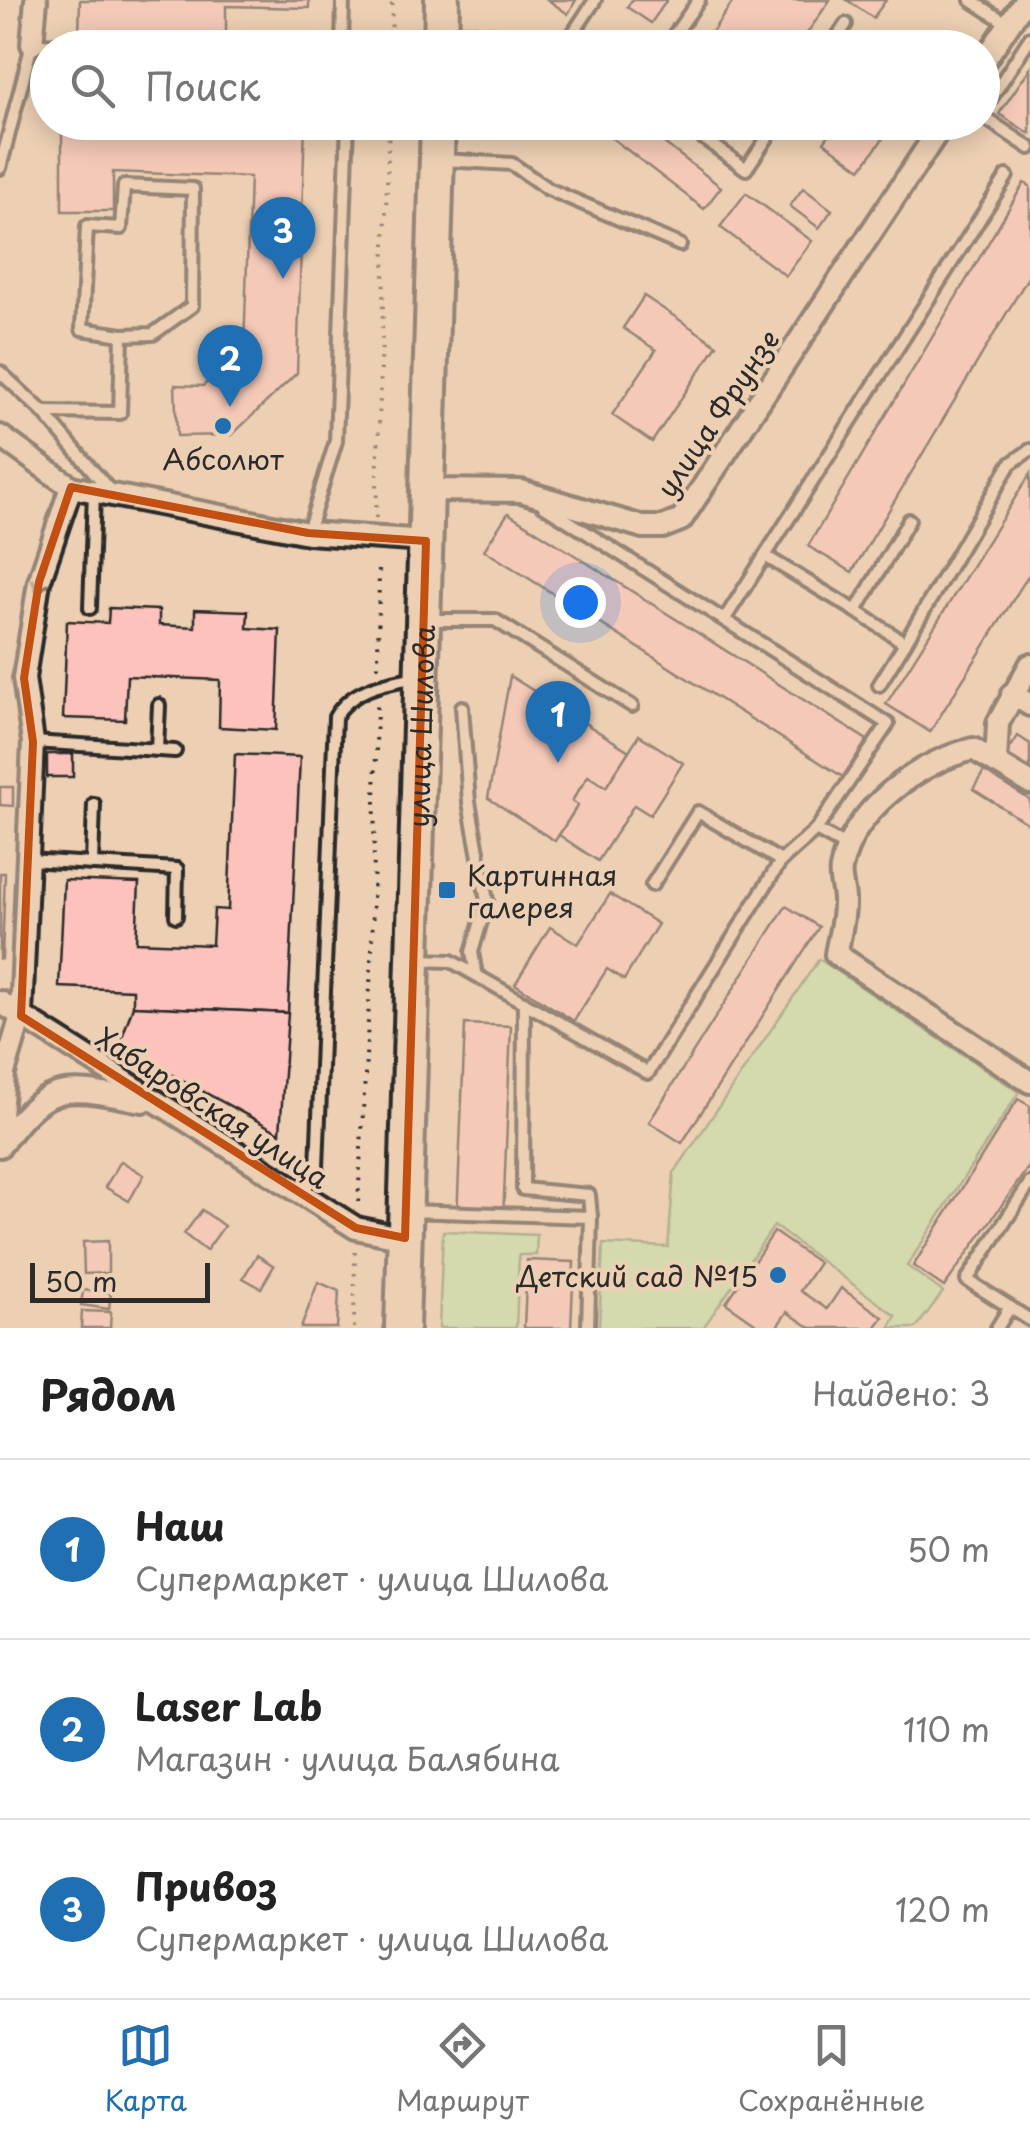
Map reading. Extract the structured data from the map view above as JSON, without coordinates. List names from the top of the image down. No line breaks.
{"streets":{"main road":["улица Шилова"],"street":["улица Фрунзе","Хабаровская улица"]},"crossings":[["улица Фрунзе","улица Шилова"],["улица Шилова","Хабаровская улица"]],"places":{"other":["Абсолют","Детский сад №15"],"transit":["Картинная галерея"]},"scale_bar":"50 m","page":{"search":"Поиск","pins":["3","2","1"],"scale":"50 m","heading":["Рядом","Найдено: 3"],"list":[{"mark":"1","name":"Наш","note":"Супермаркет · улица Шилова","value":"50 m"},{"mark":"2","name":"Laser Lab","note":"Магазин · улица Балябина","value":"110 m"},{"mark":"3","name":"Привоз","note":"Супермаркет · улица Шилова","value":"120 m"}],"nav":["Карта","Маршрут","Сохранённые"]}}
